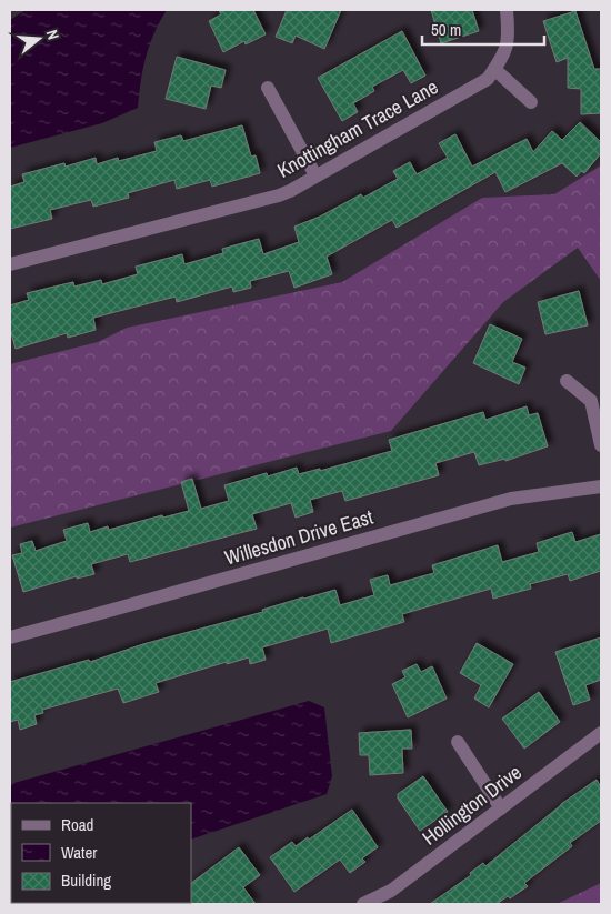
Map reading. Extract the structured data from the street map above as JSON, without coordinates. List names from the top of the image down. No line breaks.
{"streets":{"street":["Knottingham Trace Lane","Willesdon Drive East","Hollington Drive"]},"legend":["Road","Water","Building"],"scale_bar":"50 m","north":"right"}
